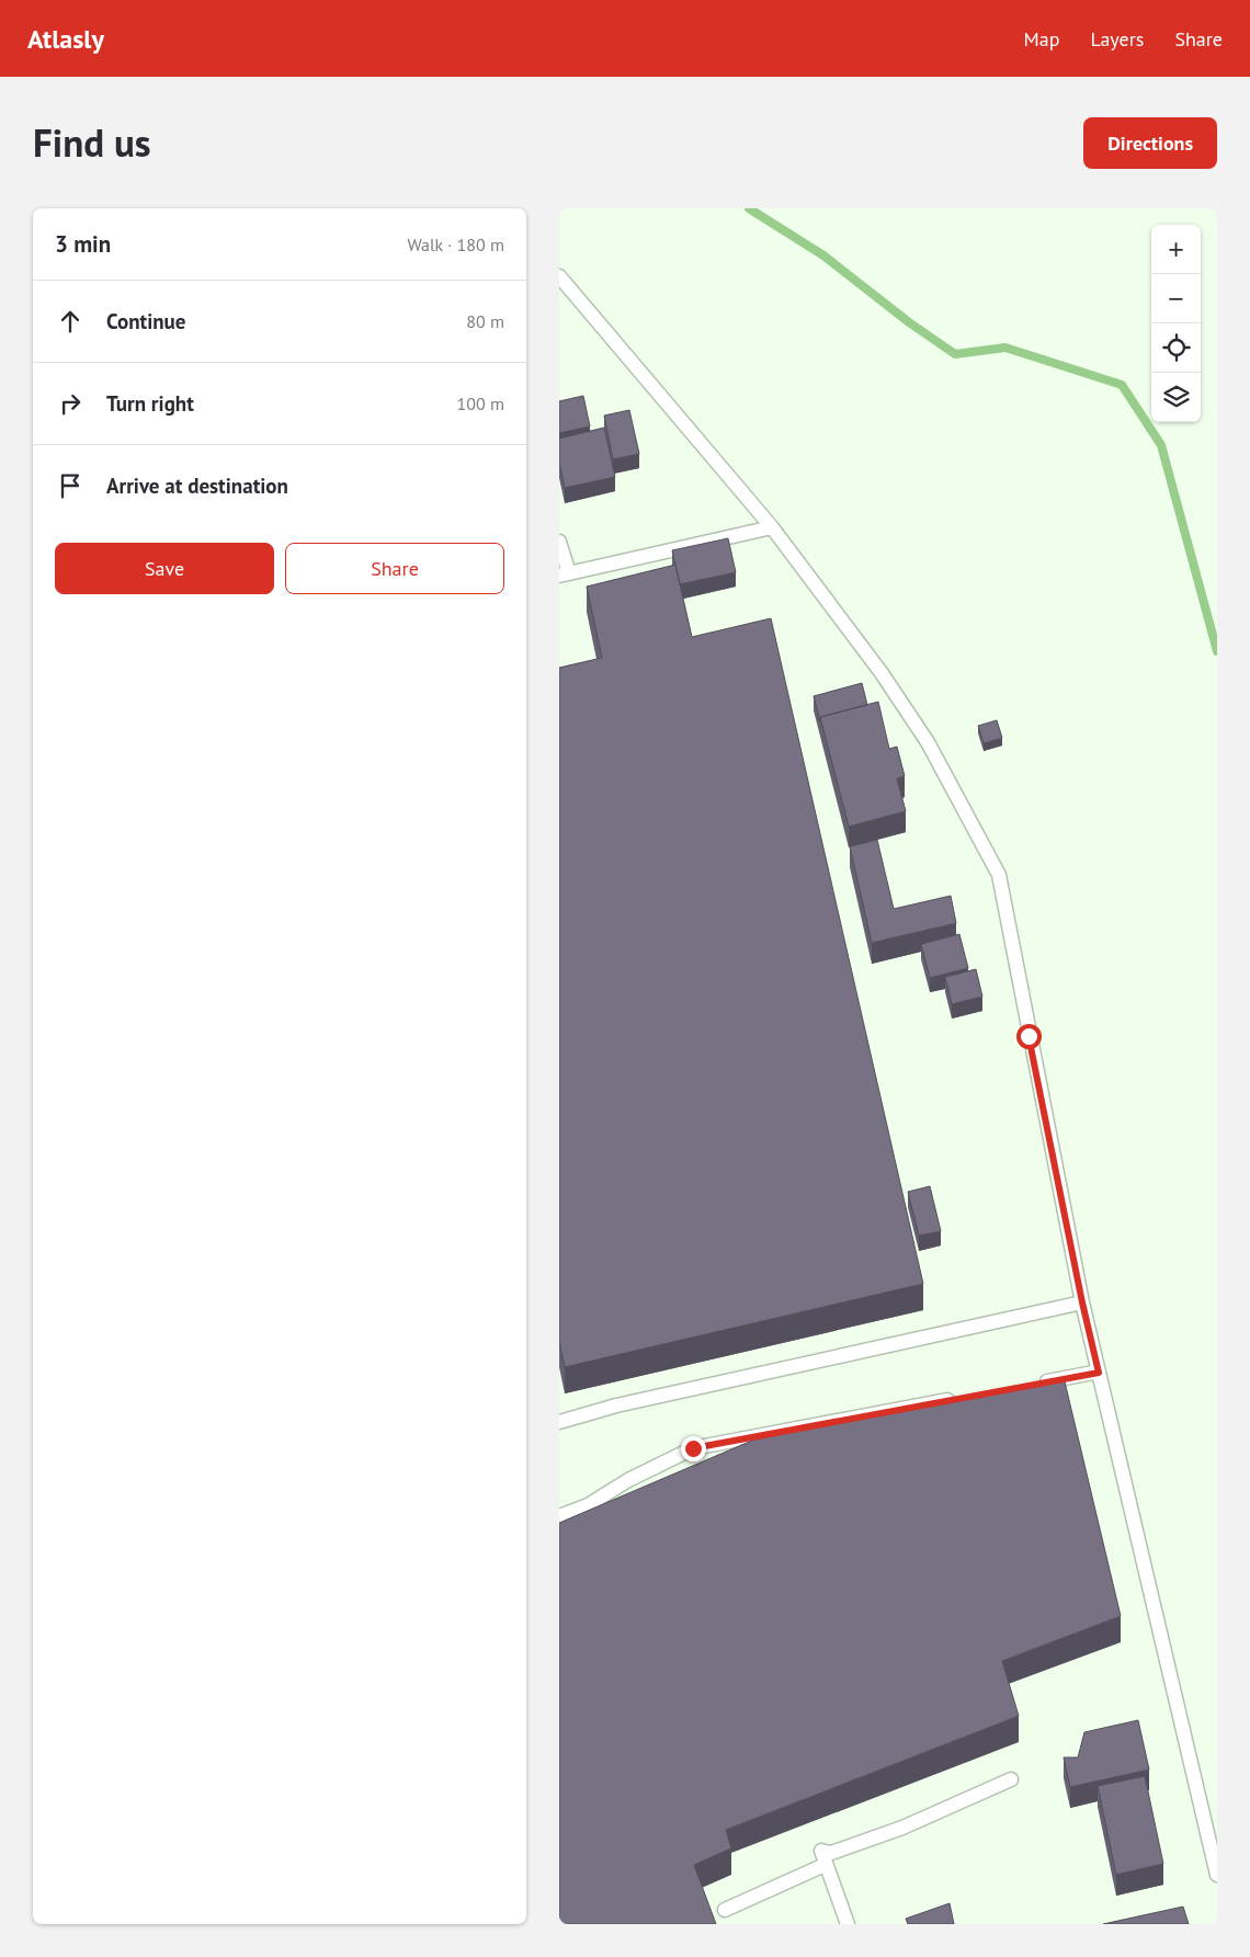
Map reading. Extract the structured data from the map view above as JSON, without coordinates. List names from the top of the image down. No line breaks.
{"page":{"header":"Atlasly","nav":["Map","Layers","Share"],"title":"Find us","buttons":["Directions",["Save","Share"]],"heading":["3 min","Walk · 180 m"],"map_buttons":["+","−"],"list":[["Continue","80 m"],["Turn right","100 m"],"Arrive at destination"]}}
